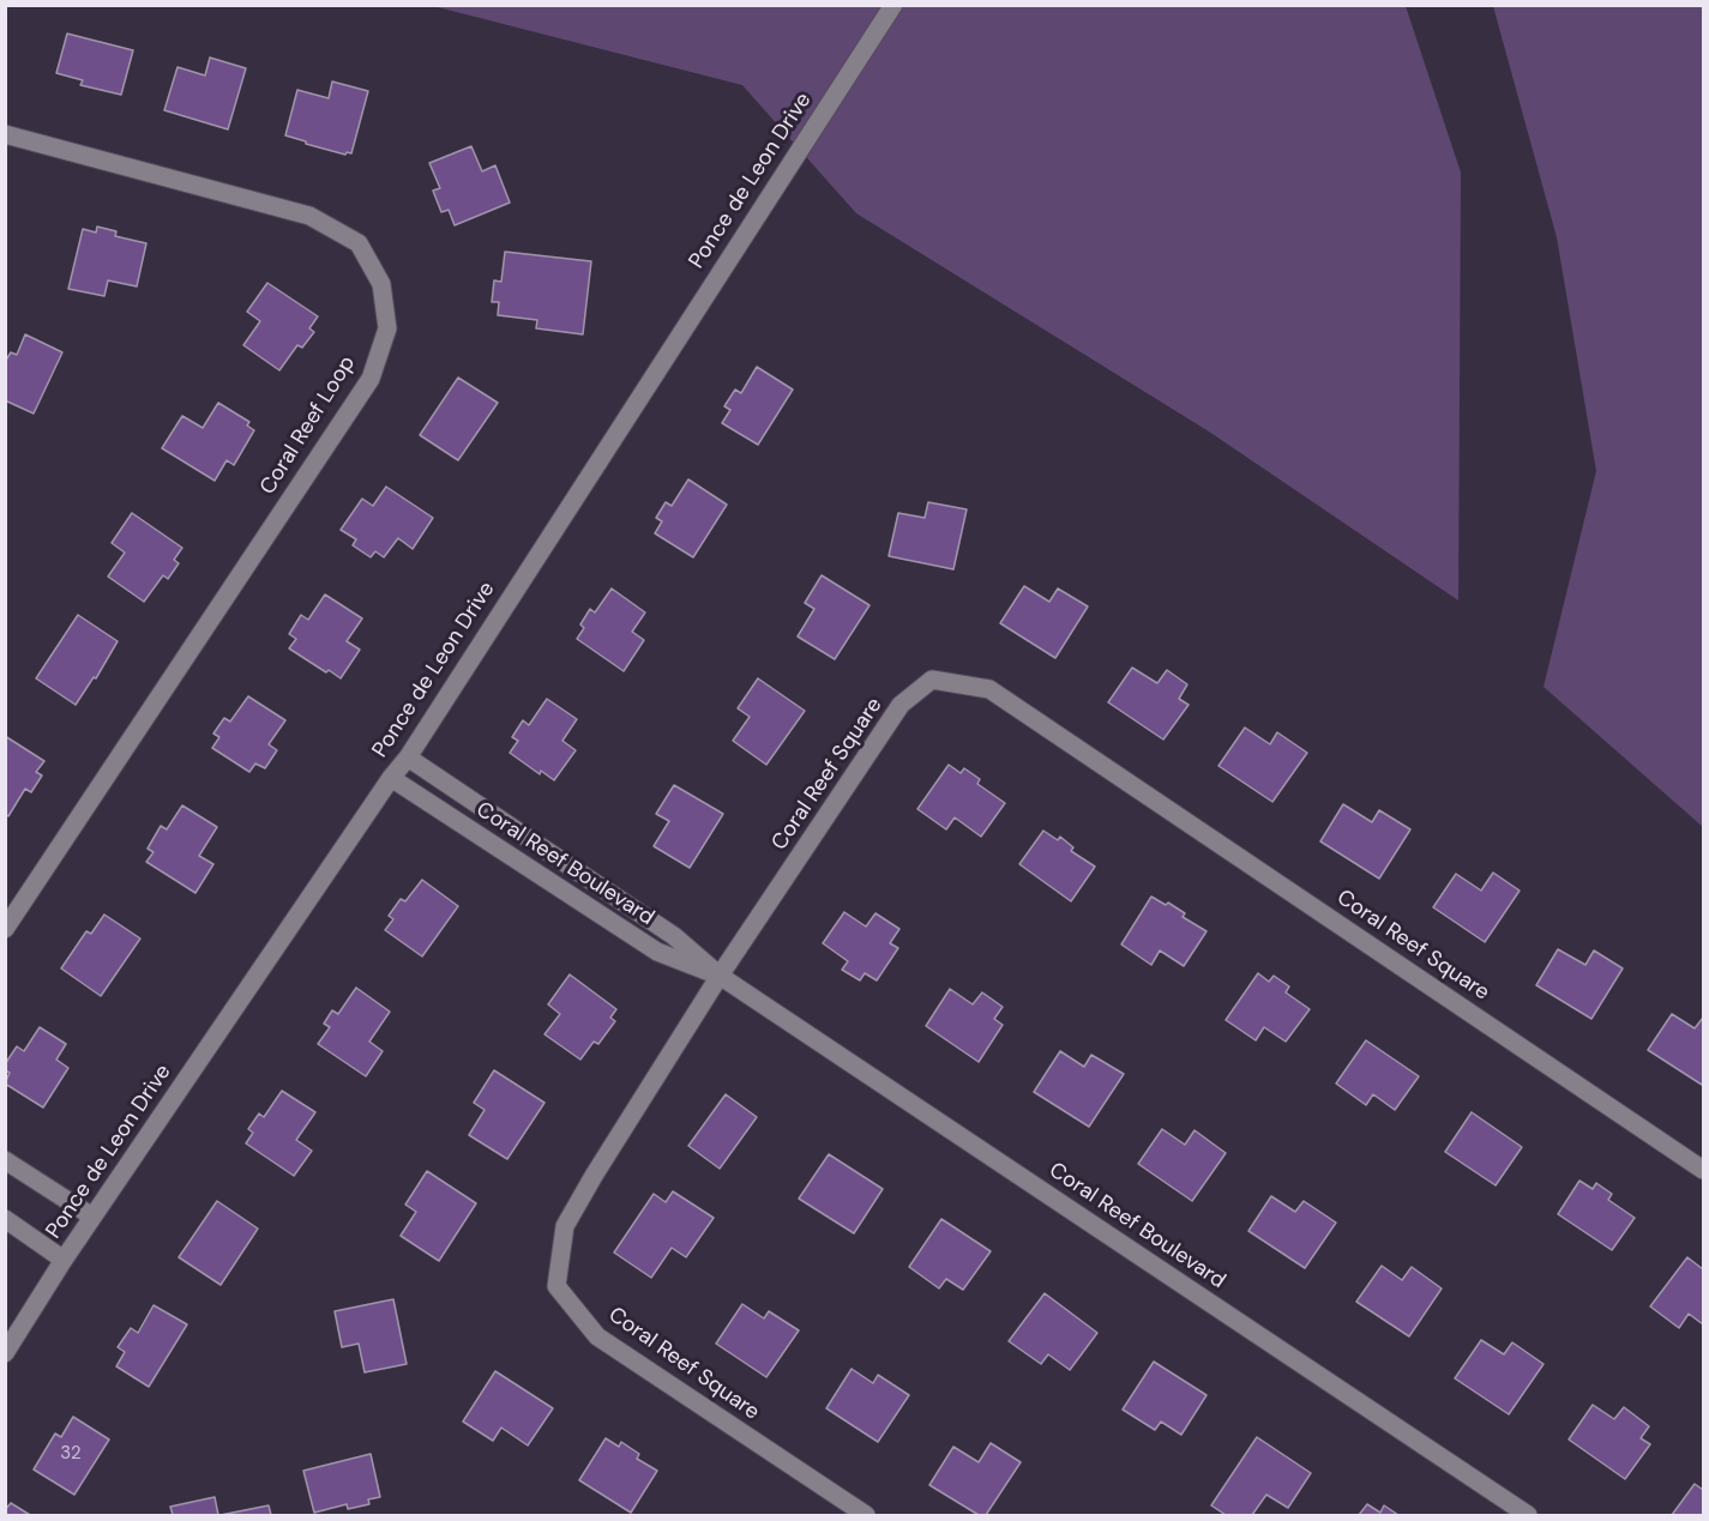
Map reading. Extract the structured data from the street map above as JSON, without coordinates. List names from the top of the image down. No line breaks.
{"streets":{"street":["Ponce de Leon Drive","Coral Reef Loop","Coral Reef Square","Coral Reef Boulevard"]},"crossings":[["Ponce de Leon Drive","Coral Reef Boulevard"],["Coral Reef Square","Coral Reef Boulevard"]],"house_numbers":["32"]}
